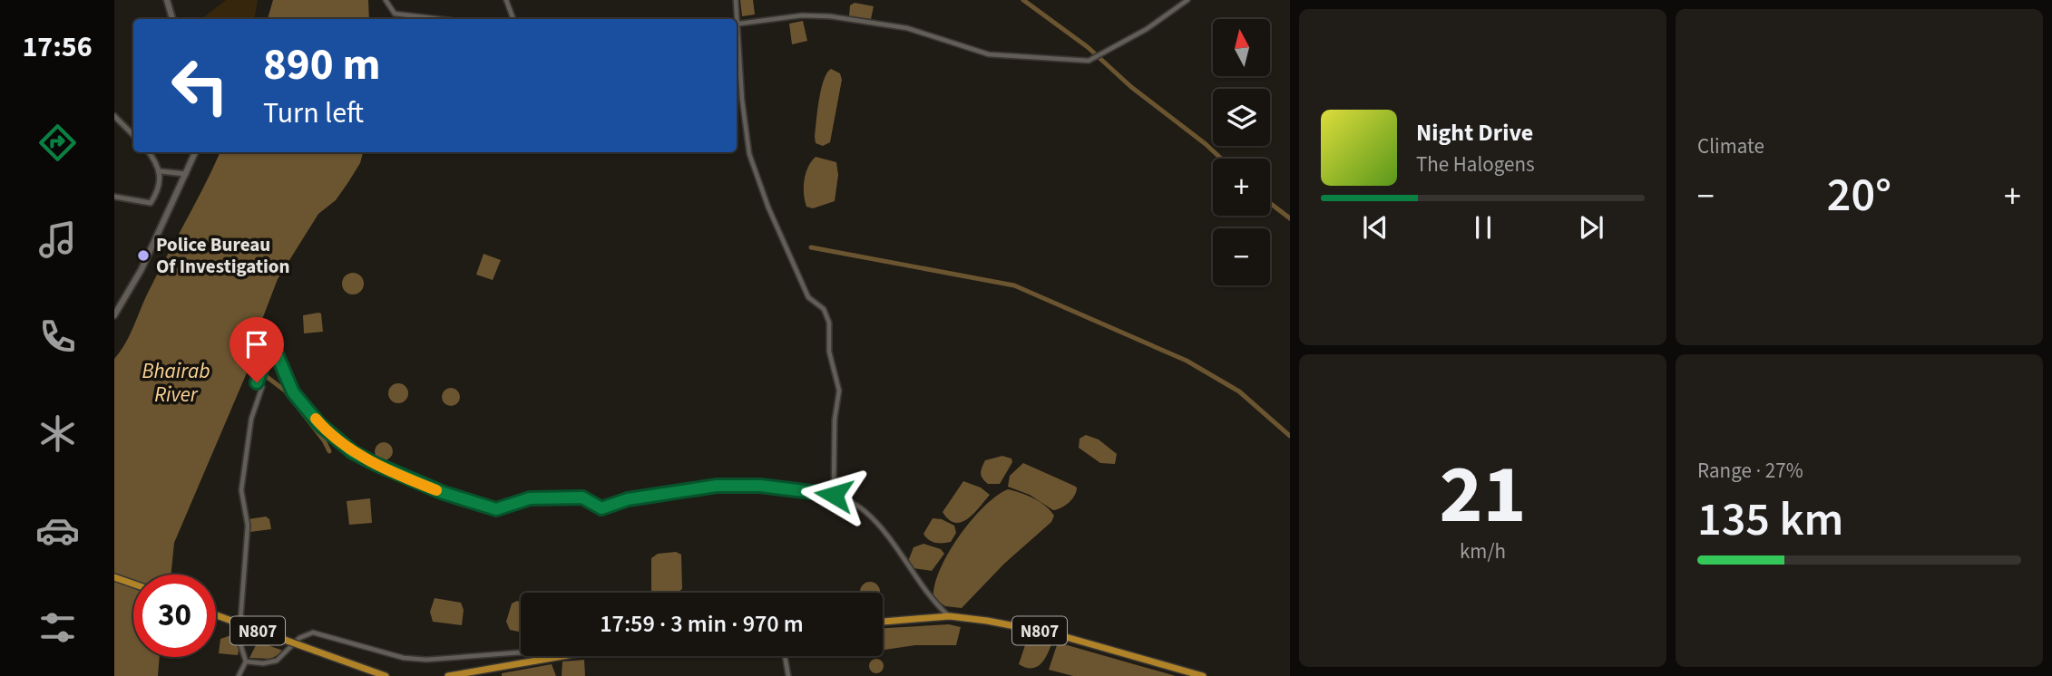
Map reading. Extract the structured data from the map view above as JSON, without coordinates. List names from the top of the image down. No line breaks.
{"streets":{"highway":["N807"]},"water":["Bhairab River"],"places":["Police Bureau Of Investigation"],"north":"top","page":{"tabs":"17:56","tile":["Climate",["21","km/h"],["Range · 27%","135 km"]],"map_buttons":["+","−"],"turn":["890 m","Turn left"],"song":["Night Drive","The Halogens"],"heat":["−","20°","+"],"limit":"30","trip":"17:59 · 3 min · 970 m"}}
